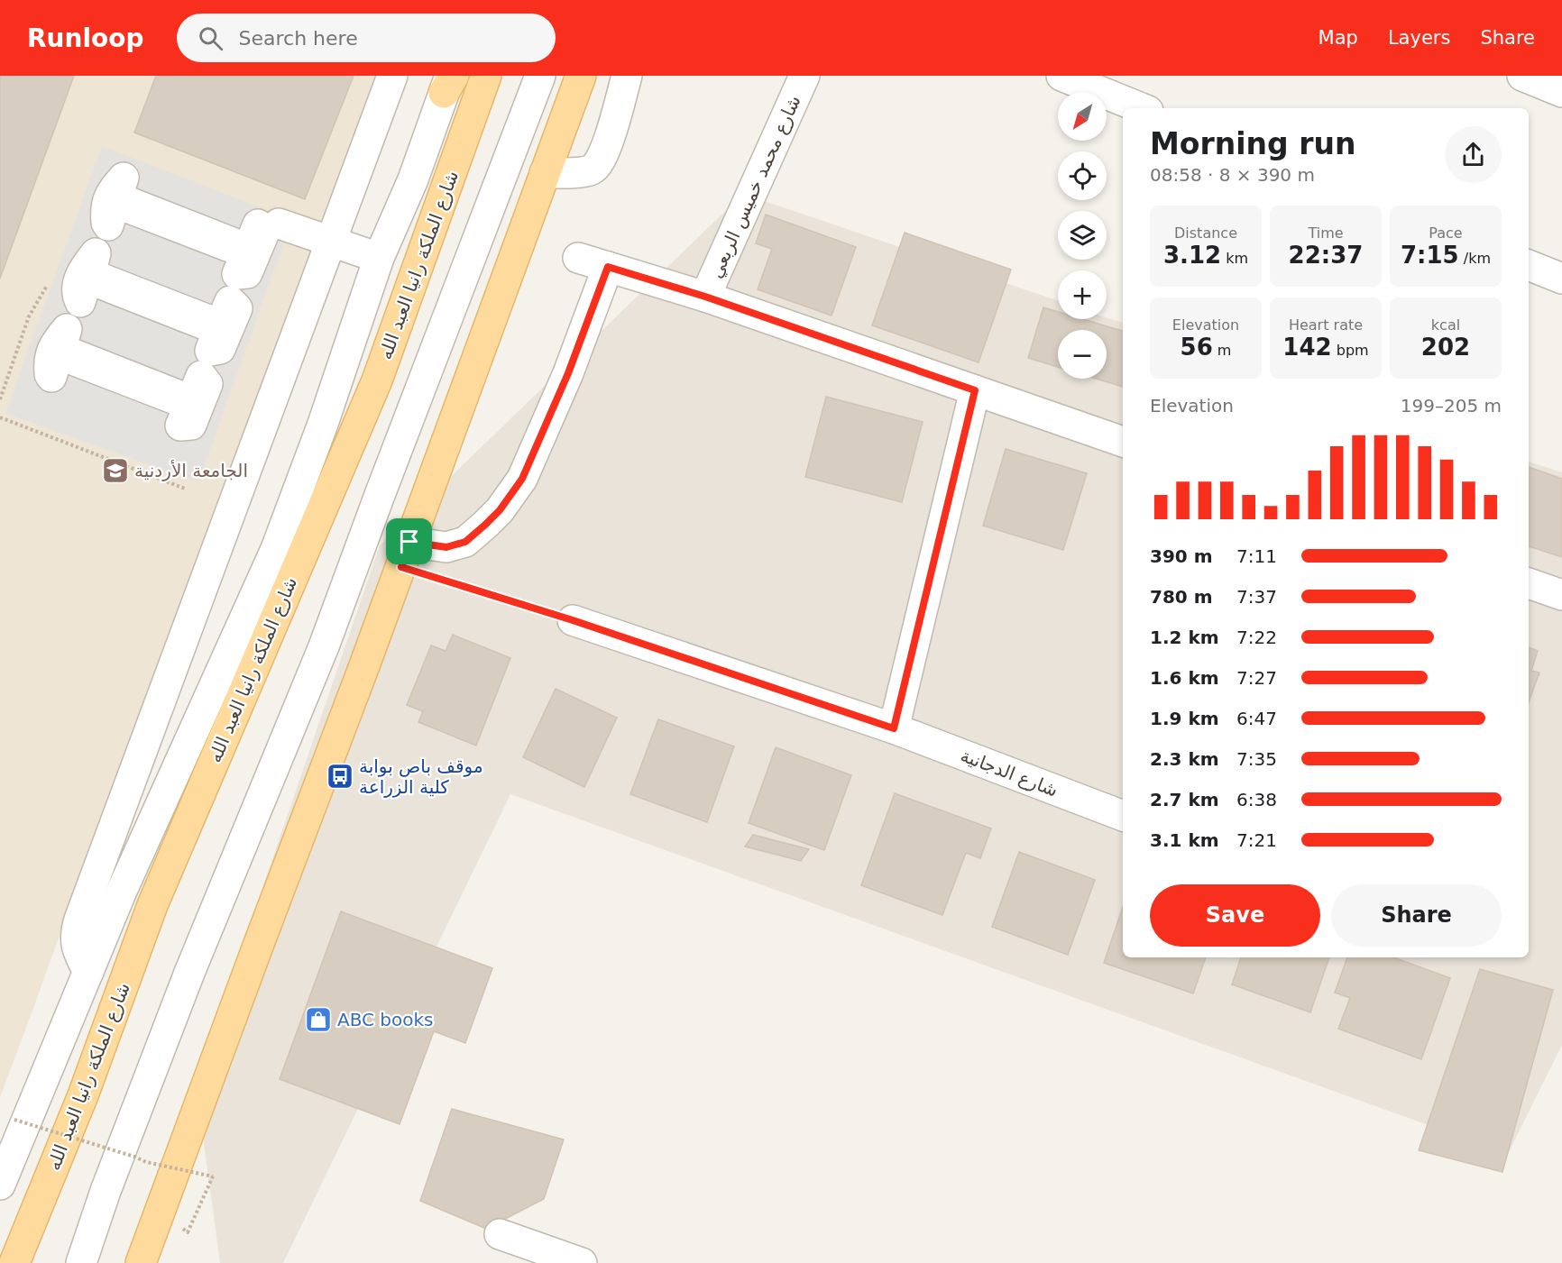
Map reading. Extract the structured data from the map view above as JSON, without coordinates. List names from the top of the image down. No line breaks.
{"streets":{"main road":["شارع الملكة رانيا العبد الله"],"street":["شارع محمد خميس الربعي","شارع الدجانية"]},"places":{"school or university":["الجامعة الأردنية"],"bus stop":["موقف باص بوابة كلية الزراعة"],"shop":["ABC books"]},"north":"bottom left","page":{"header":"Runloop","search":"Search here","nav":["Map","Layers","Share"],"map_buttons":["+","−"],"heading":["Morning run","08:58 · 8 × 390 m"],"stats":[["Distance","3.12 km"],["Time","22:37"],["Pace","7:15 /km"],["Elevation","56 m"],["Heart rate","142 bpm"],["kcal","202"]],"chart":["Elevation","199–205 m"],"list":[{"name":"390 m","note":"7:11"},{"name":"780 m","note":"7:37"},{"name":"1.2 km","note":"7:22"},{"name":"1.6 km","note":"7:27"},{"name":"1.9 km","note":"6:47"},{"name":"2.3 km","note":"7:35"},{"name":"2.7 km","note":"6:38"},{"name":"3.1 km","note":"7:21"}],"buttons":["Save","Share"]}}
